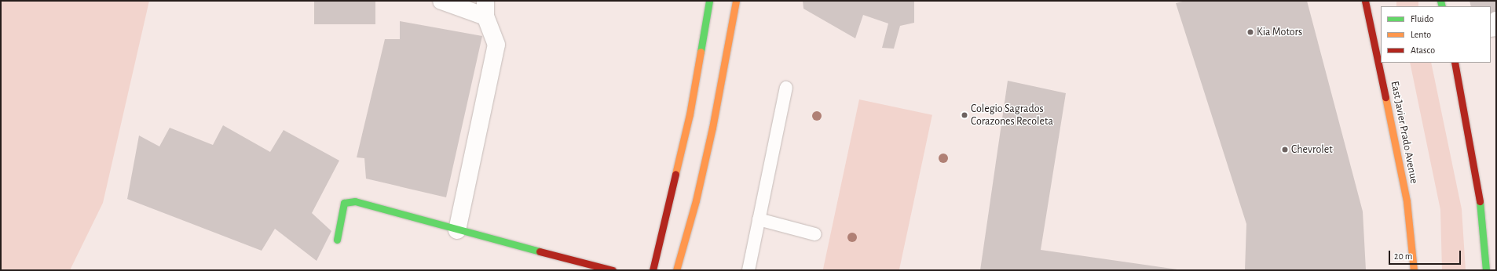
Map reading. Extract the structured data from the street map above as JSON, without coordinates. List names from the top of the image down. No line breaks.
{"streets":{"main road":["East Javier Prado Avenue"]},"places":["Kia Motors","Colegio Sagrados Corazones Recoleta","Chevrolet"],"legend":["Fluido","Lento","Atasco"],"scale_bar":"20 m"}
